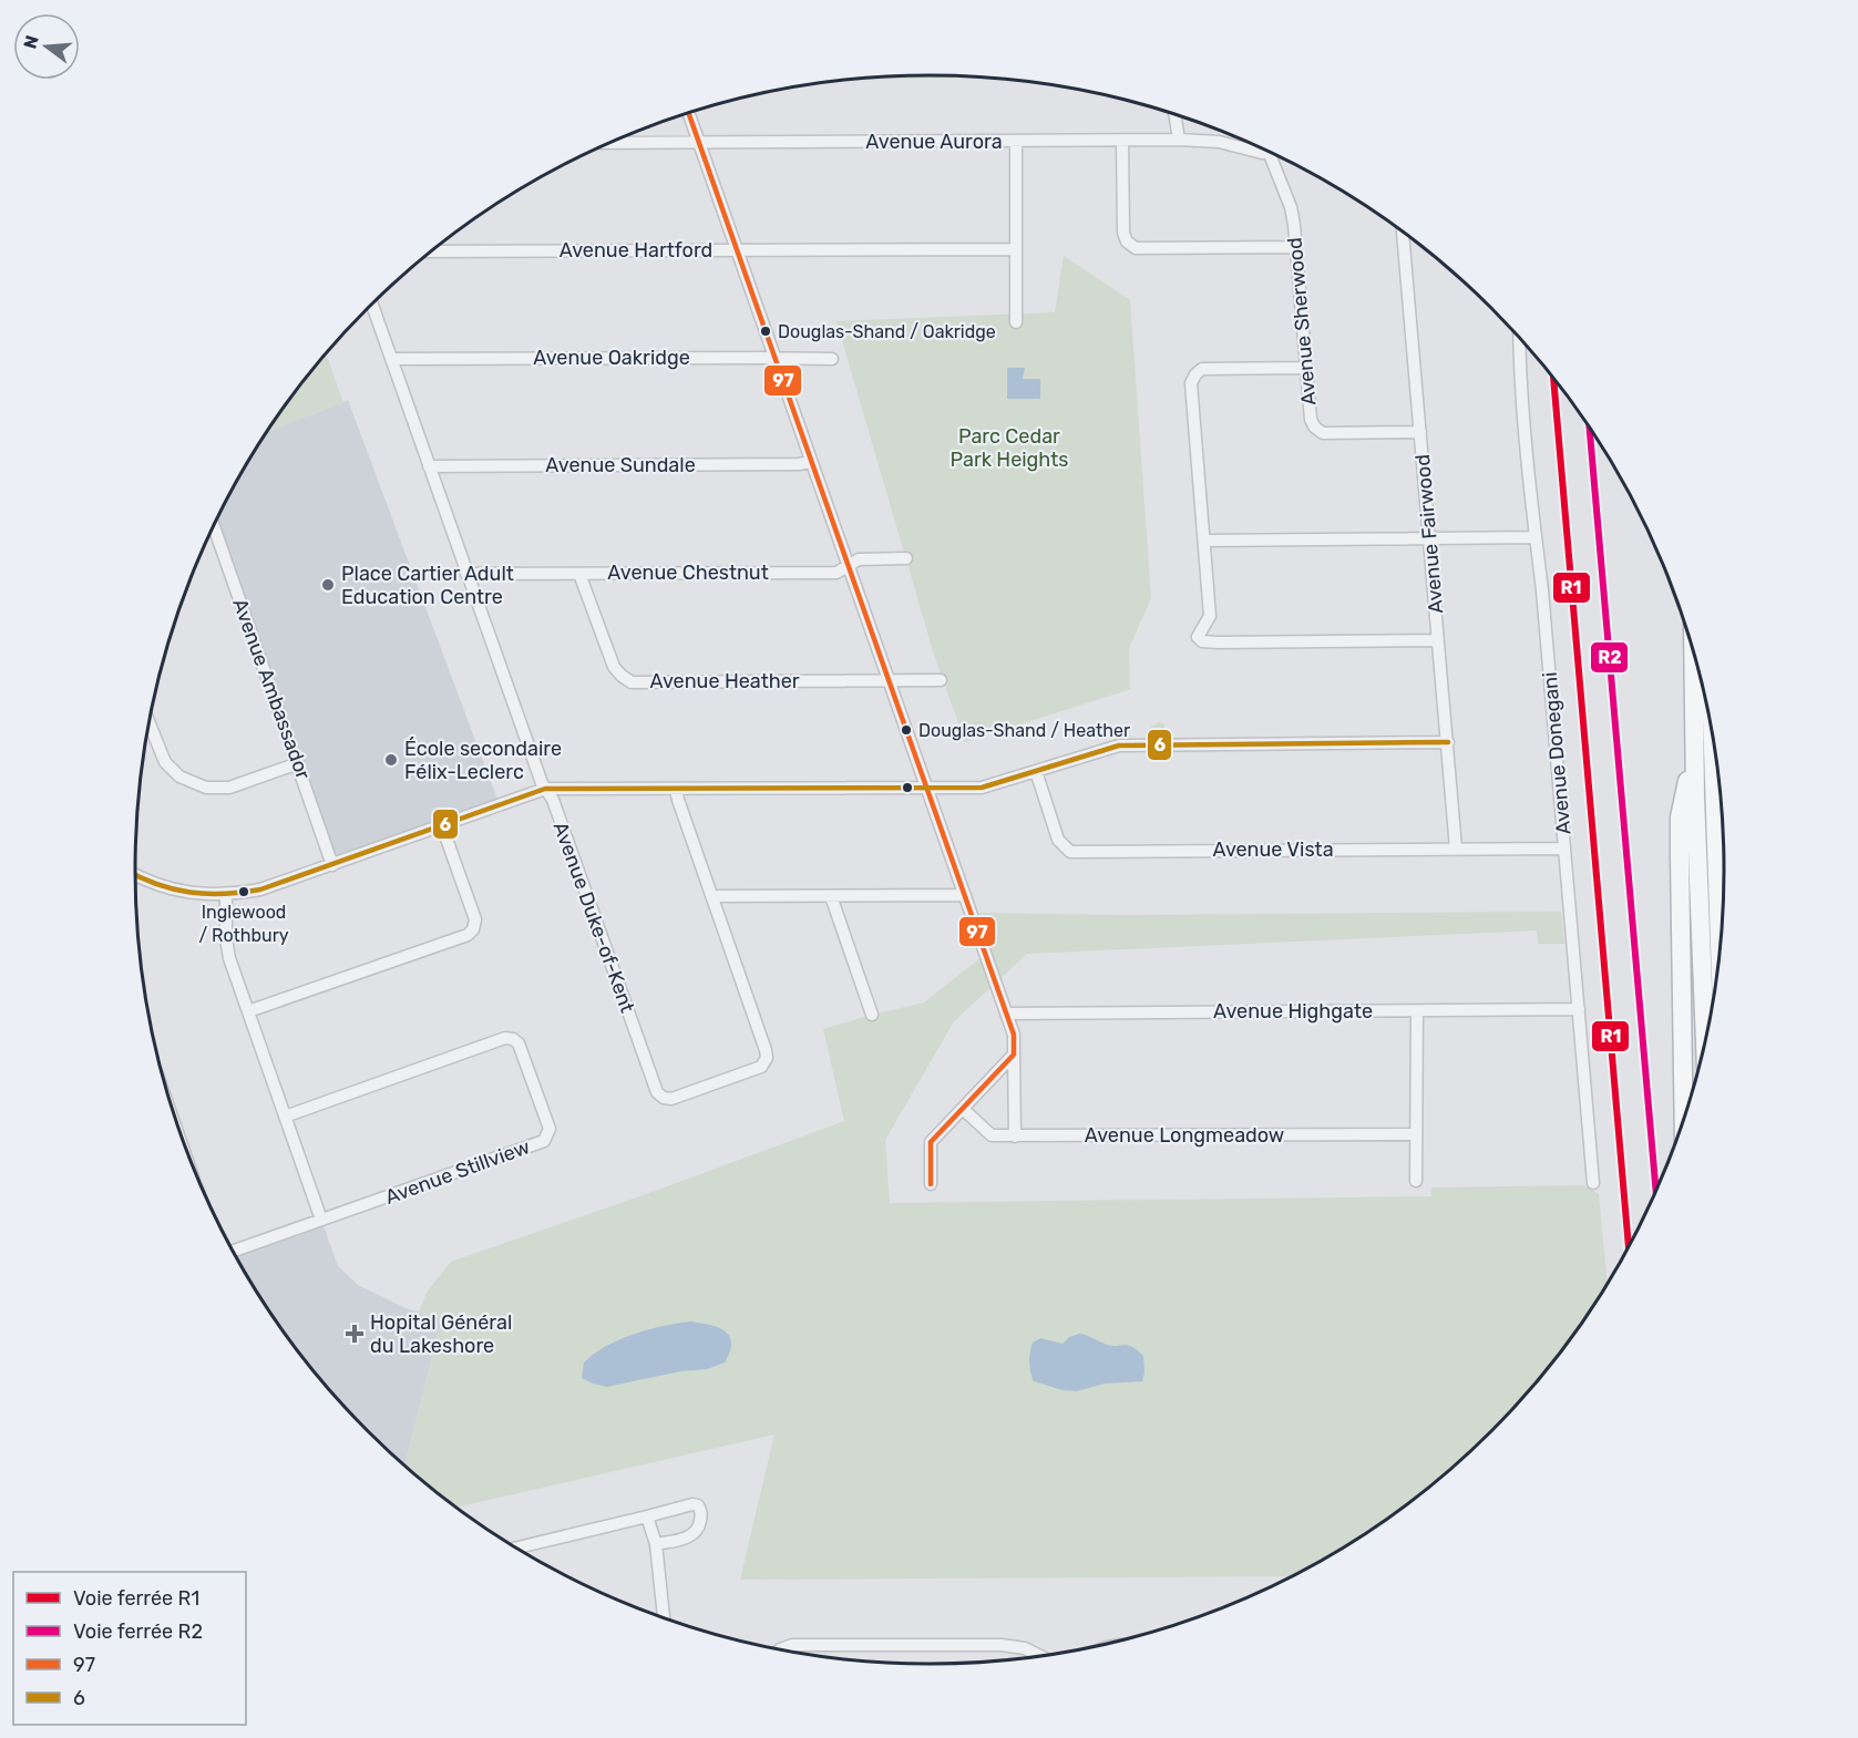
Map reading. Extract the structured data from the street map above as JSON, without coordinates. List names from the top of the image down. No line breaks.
{"streets":{"street":["Avenue Aurora","Avenue Hartford","Avenue Sherwood","Avenue Oakridge","Avenue Sundale","Avenue Fairwood","Avenue Chestnut","Avenue Heather","Avenue Ambassador","Avenue Donegani","Avenue Vista","Avenue Duke-of-Kent","Avenue Highgate","Avenue Longmeadow","Avenue Stillview"]},"crossings":[["Avenue Sherwood","Avenue Fairwood"],["Avenue Oakridge","Avenue Duke-of-Kent"],["Avenue Sundale","Avenue Duke-of-Kent"],["Avenue Fairwood","Avenue Vista"],["Avenue Chestnut","Avenue Heather"],["Avenue Chestnut","Avenue Duke-of-Kent"],["Avenue Donegani","Avenue Vista"],["Avenue Donegani","Avenue Highgate"]],"parks":["Parc Cedar Park Heights"],"places":{"other":["Douglas-Shand / Oakridge","Place Cartier Adult Education Centre","Douglas-Shand / Heather","École secondaire Félix-Leclerc","Inglewood / Rothbury"],"health":["Hopital Général du Lakeshore"]},"lines":["transit line 97","rail line R1","rail line R2","transit line 6"],"legend":["Voie ferrée R1","Voie ferrée R2","97","6"],"north":"left"}
